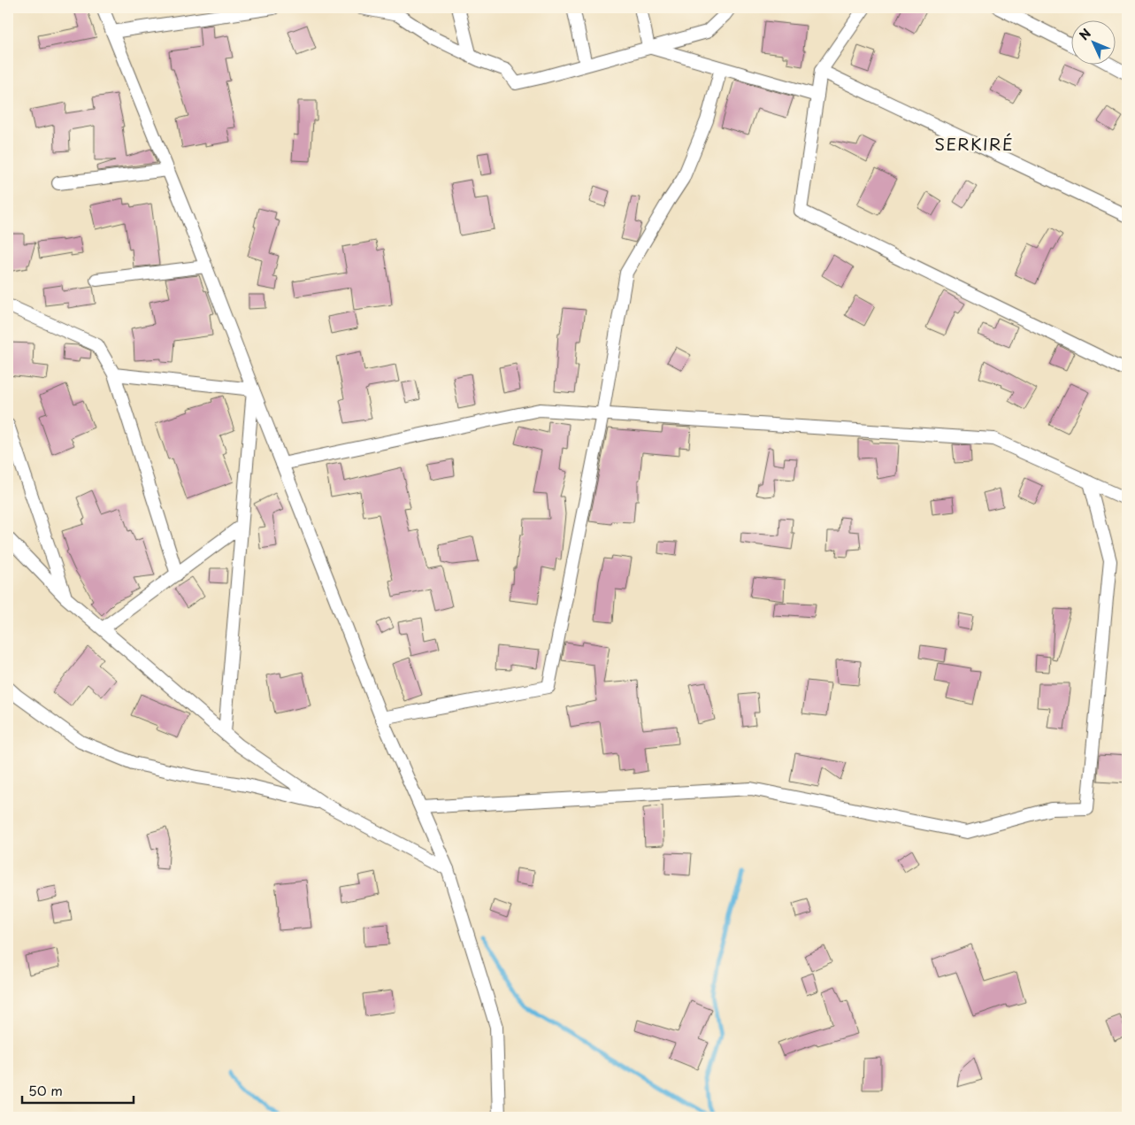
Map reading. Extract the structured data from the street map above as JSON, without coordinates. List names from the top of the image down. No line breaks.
{"districts":["SERKIRÉ"],"scale_bar":"50 m","north":"top left"}
